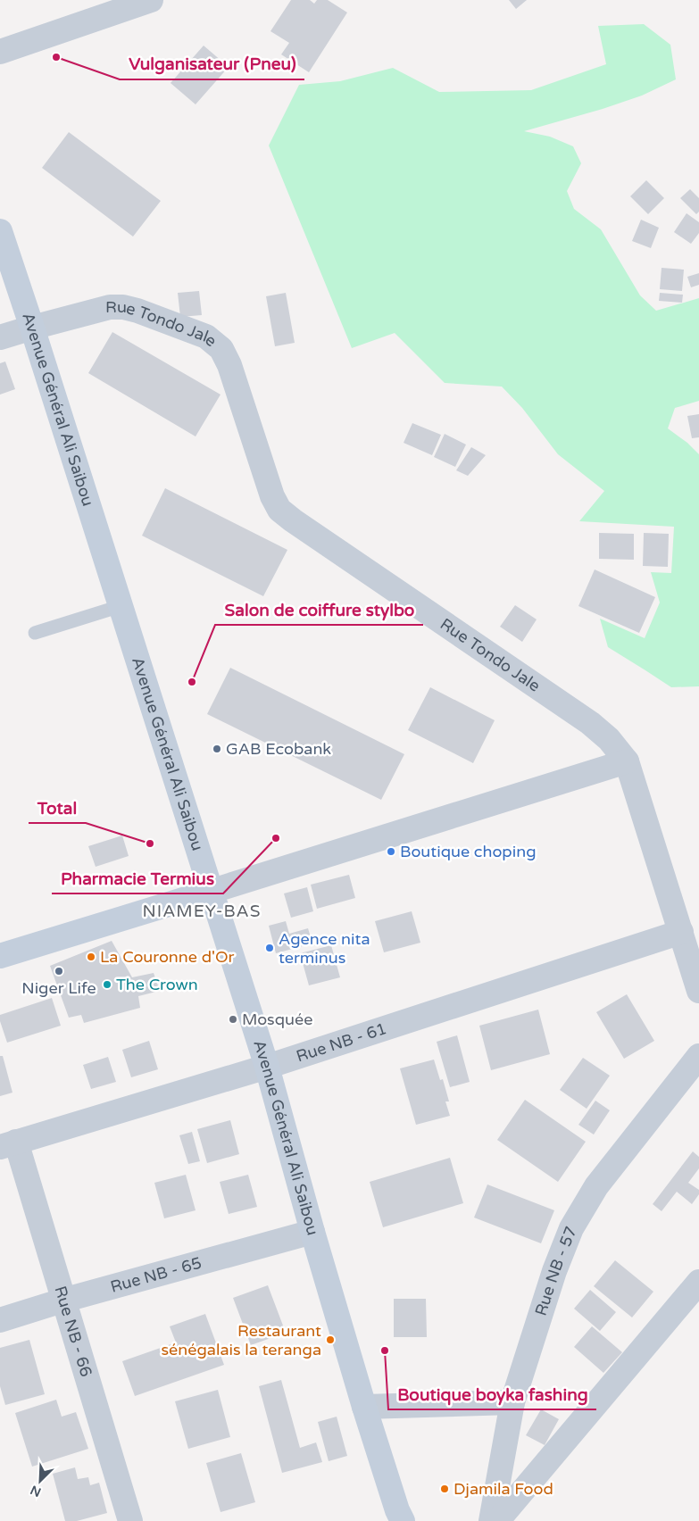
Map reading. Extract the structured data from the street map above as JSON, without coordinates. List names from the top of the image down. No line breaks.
{"streets":{"street":["Rue Tondo Jale","Avenue Général Ali Saibou","Rue NB - 61","Rue NB - 57","Rue NB - 65","Rue NB - 66"]},"crossings":[["Rue Tondo Jale","Avenue Général Ali Saibou"],["Rue Tondo Jale","Rue NB - 61"],["Avenue Général Ali Saibou","Rue NB - 61"],["Avenue Général Ali Saibou","Rue NB - 65"],["Rue NB - 61","Rue NB - 66"],["Rue NB - 65","Rue NB - 66"]],"districts":["NIAMEY-BAS"],"places":["Vulganisateur (Pneu)","Salon de coiffure stylbo","GAB Ecobank","Pharmacie Termius","Total","Boutique choping","Agence nita terminus","La Couronne d'Or","Niger Life","The Crown","Mosquée","Restaurant sénégalais la teranga","Boutique boyka fashing","Djamila Food"],"north":"bottom left"}
